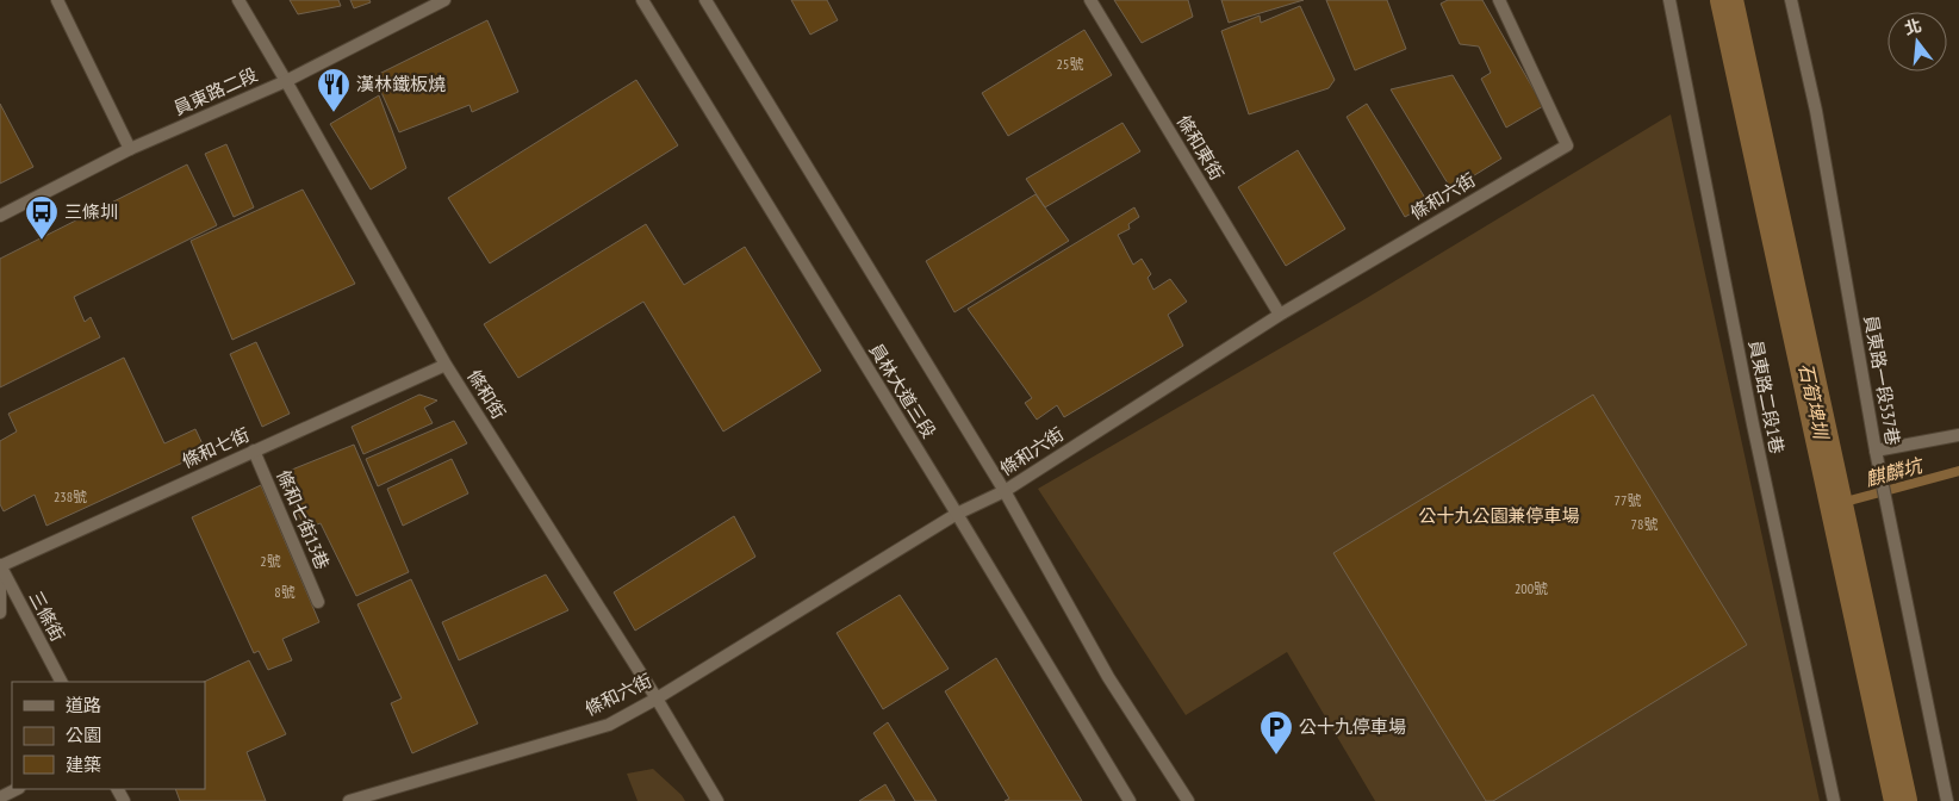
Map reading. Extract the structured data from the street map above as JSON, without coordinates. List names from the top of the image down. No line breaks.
{"streets":{"street":["員東路二段","條和東街","條和六街","員東路一段537巷","員林大道三段","條和街","員東路二段1巷","條和七街","條和七街13巷","三條街"]},"crossings":[["員東路二段","條和街"],["條和東街","條和六街"],["條和六街","員林大道三段"],["條和六街","條和街"],["條和街","條和七街"],["條和七街","條和七街13巷"],["條和七街","三條街"]],"water":["石筍埤圳","麒麟坑"],"parks":["公十九公園兼停車場"],"places":{"restaurant":["漢林鐵板燒"],"bus stop":["三條圳"],"parking":["公十九停車場"]},"house_numbers":["25號","238號","77號","78號","2號","200號","8號"],"legend":["道路","公園","建築"],"north":"top"}
